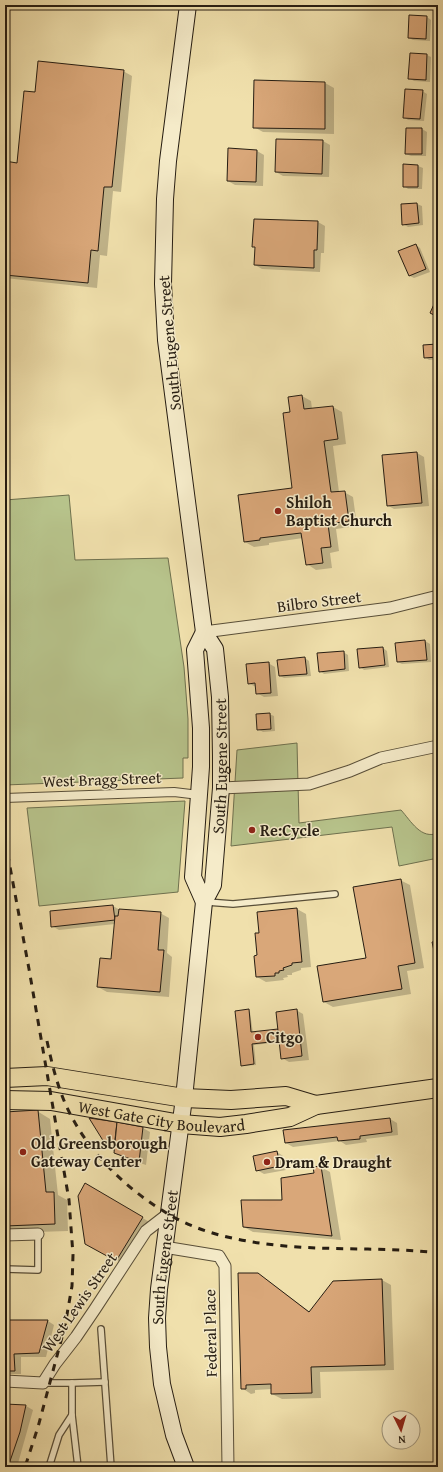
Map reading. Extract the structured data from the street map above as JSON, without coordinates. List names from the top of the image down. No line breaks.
{"streets":{"main road":["South Eugene Street","West Gate City Boulevard"],"street":["Bilbro Street","West Bragg Street","West Lewis Street","Federal Place"]},"crossings":[["South Eugene Street","Bilbro Street"],["South Eugene Street","West Bragg Street"],["South Eugene Street","West Gate City Boulevard"],["South Eugene Street","West Lewis Street"],["South Eugene Street","Federal Place"]],"places":["Shiloh Baptist Church","Re:Cycle","Citgo","Old Greensborough Gateway Center","Dram & Draught"],"north":"bottom"}
